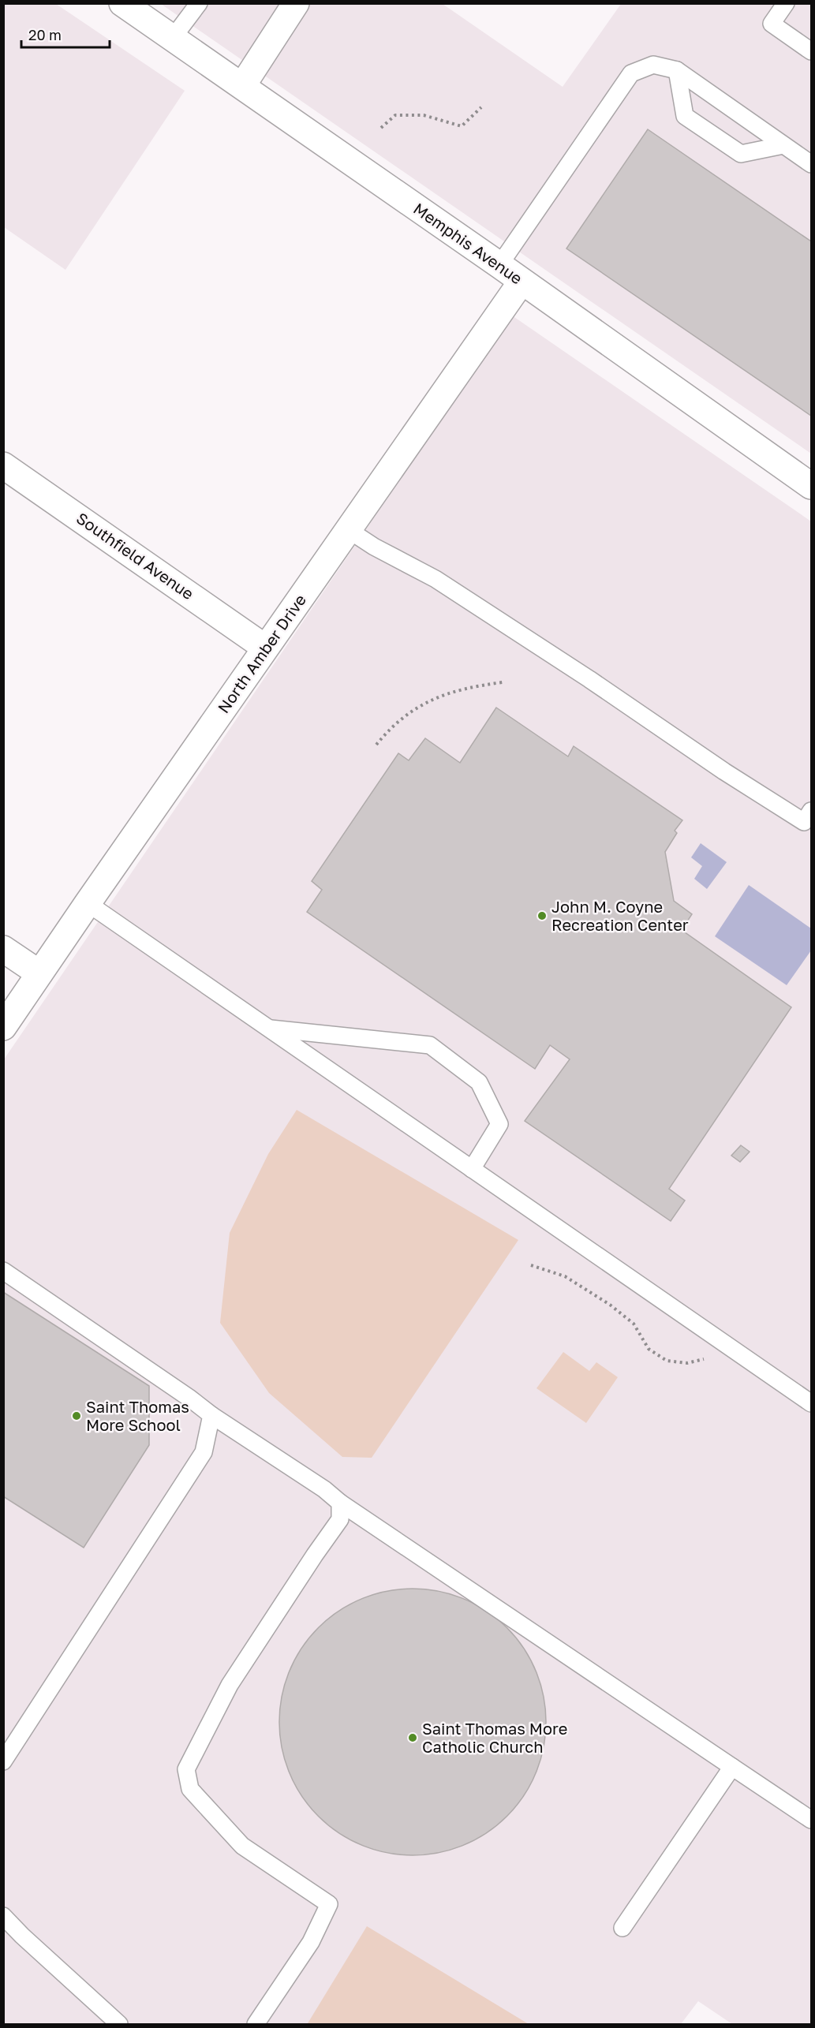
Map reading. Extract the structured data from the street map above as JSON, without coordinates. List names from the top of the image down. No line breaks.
{"streets":{"street":["Memphis Avenue","Southfield Avenue","North Amber Drive"]},"crossings":[["Memphis Avenue","North Amber Drive"],["Southfield Avenue","North Amber Drive"]],"places":["John M. Coyne Recreation Center","Saint Thomas More School","Saint Thomas More Catholic Church"],"scale_bar":"20 m"}
